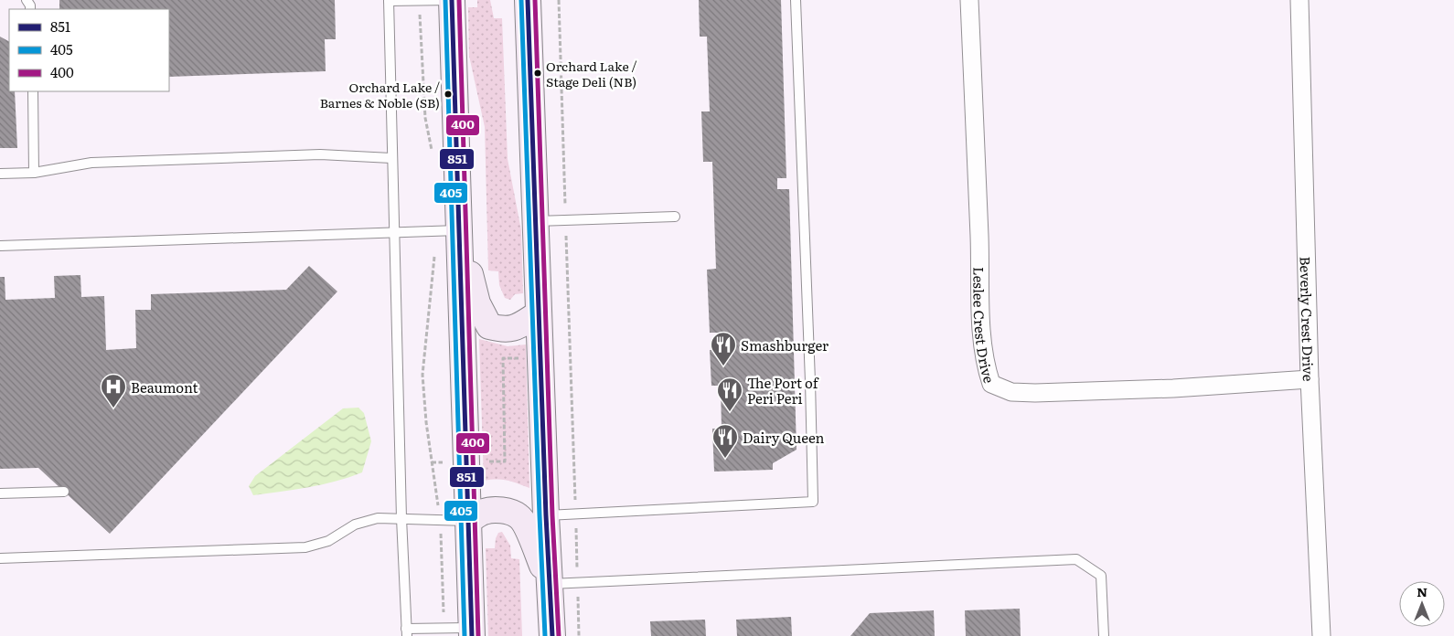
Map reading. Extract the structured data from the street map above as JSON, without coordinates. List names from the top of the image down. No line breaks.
{"streets":{"street":["Beverly Crest Drive","Leslee Crest Drive"]},"crossings":[["Beverly Crest Drive","Leslee Crest Drive"]],"places":{"other":["Orchard Lake / Stage Deli (NB)","Orchard Lake / Barnes & Noble (SB)"],"restaurant":["Smashburger","The Port of Peri Peri","Dairy Queen"],"hospital":["Beaumont"]},"lines":["transit line 851","transit line 405","transit line 400"],"legend":["851","405","400"],"north":"top"}
